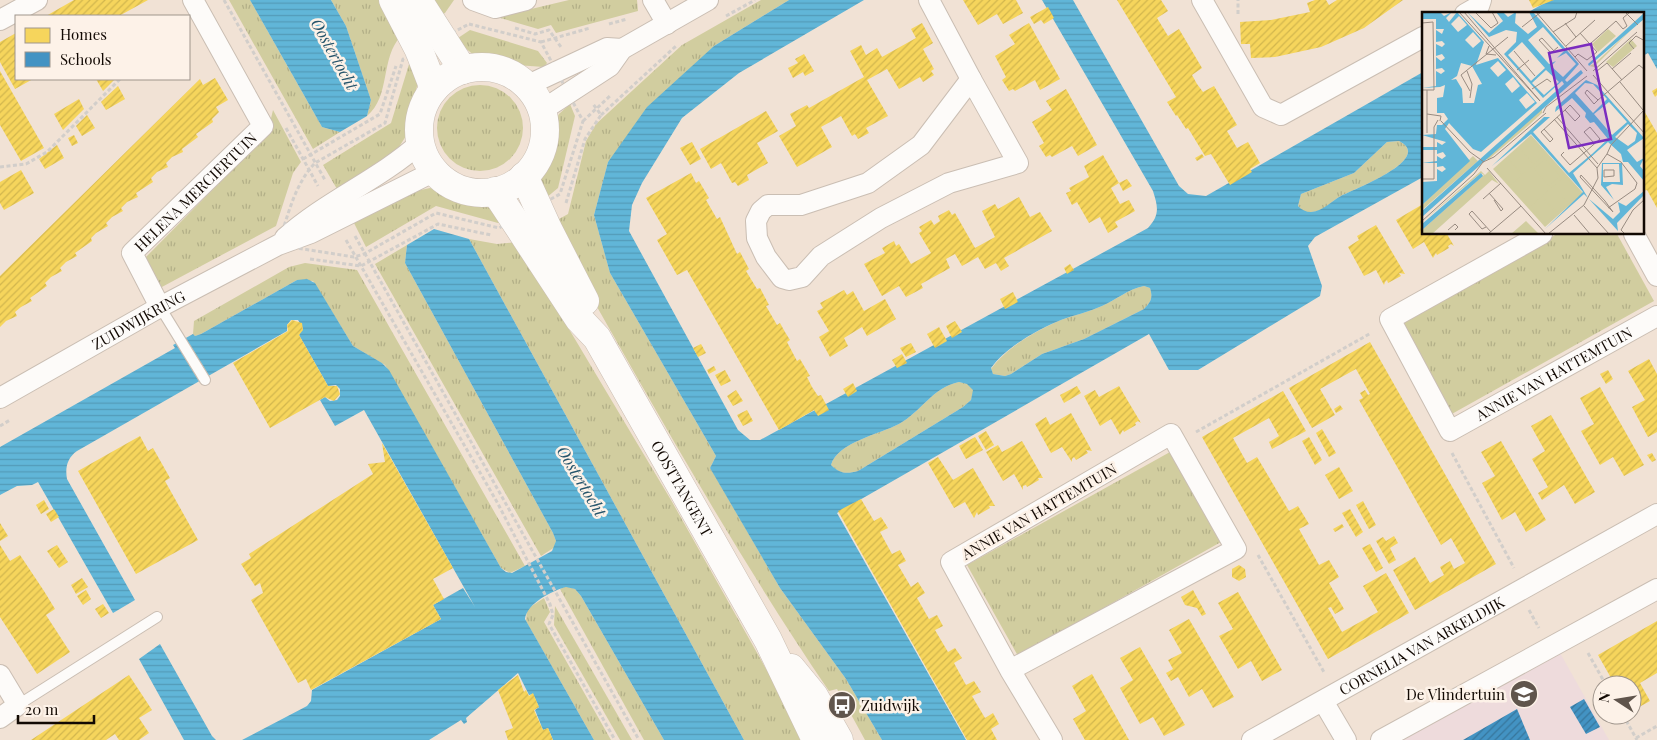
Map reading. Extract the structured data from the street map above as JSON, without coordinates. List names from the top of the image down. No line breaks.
{"streets":{"main road":["OOSTTANGENT"],"street":["HELENA MERCIERTUIN","ZUIDWIJKRING","ANNIE VAN HATTEMTUIN","CORNELIA VAN ARKELDIJK"]},"crossings":[["HELENA MERCIERTUIN","ZUIDWIJKRING"],["ZUIDWIJKRING","OOSTTANGENT"]],"water":["Oostertocht"],"places":{"school or university":["De Vlindertuin"],"bus stop":["Zuidwijk"]},"legend":["Homes","Schools"],"scale_bar":"20 m","north":"left"}
